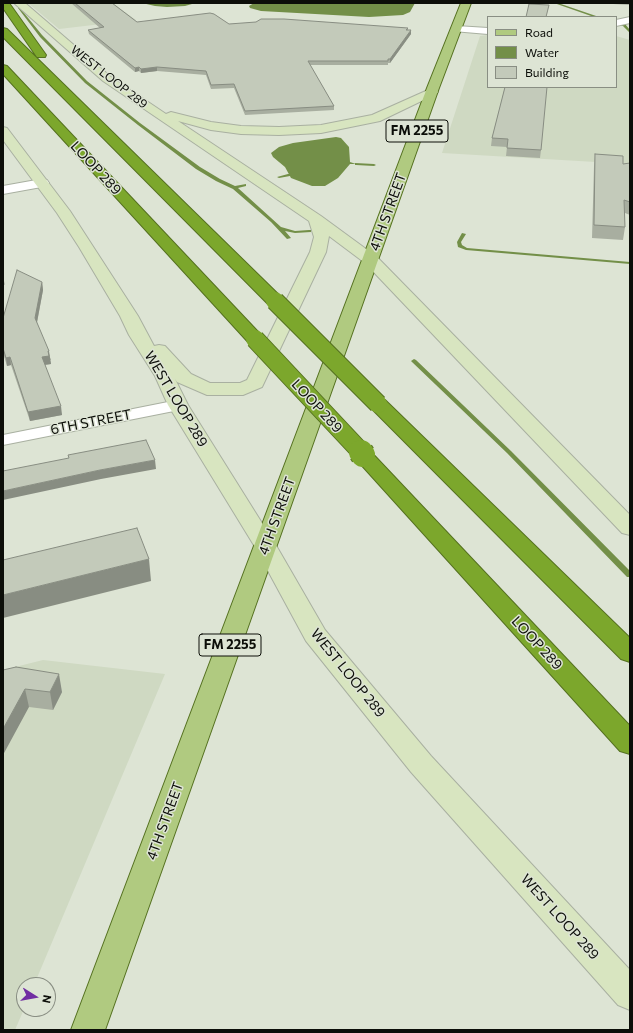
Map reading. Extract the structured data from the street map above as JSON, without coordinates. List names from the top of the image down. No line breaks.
{"streets":{"highway":["LOOP 289"],"main road":["WEST LOOP 289","FM 2255","4TH STREET"],"street":["6TH STREET"]},"crossings":[["WEST LOOP 289","4TH STREET"],["WEST LOOP 289","6TH STREET"]],"legend":["Road","Water","Building"],"north":"right"}
